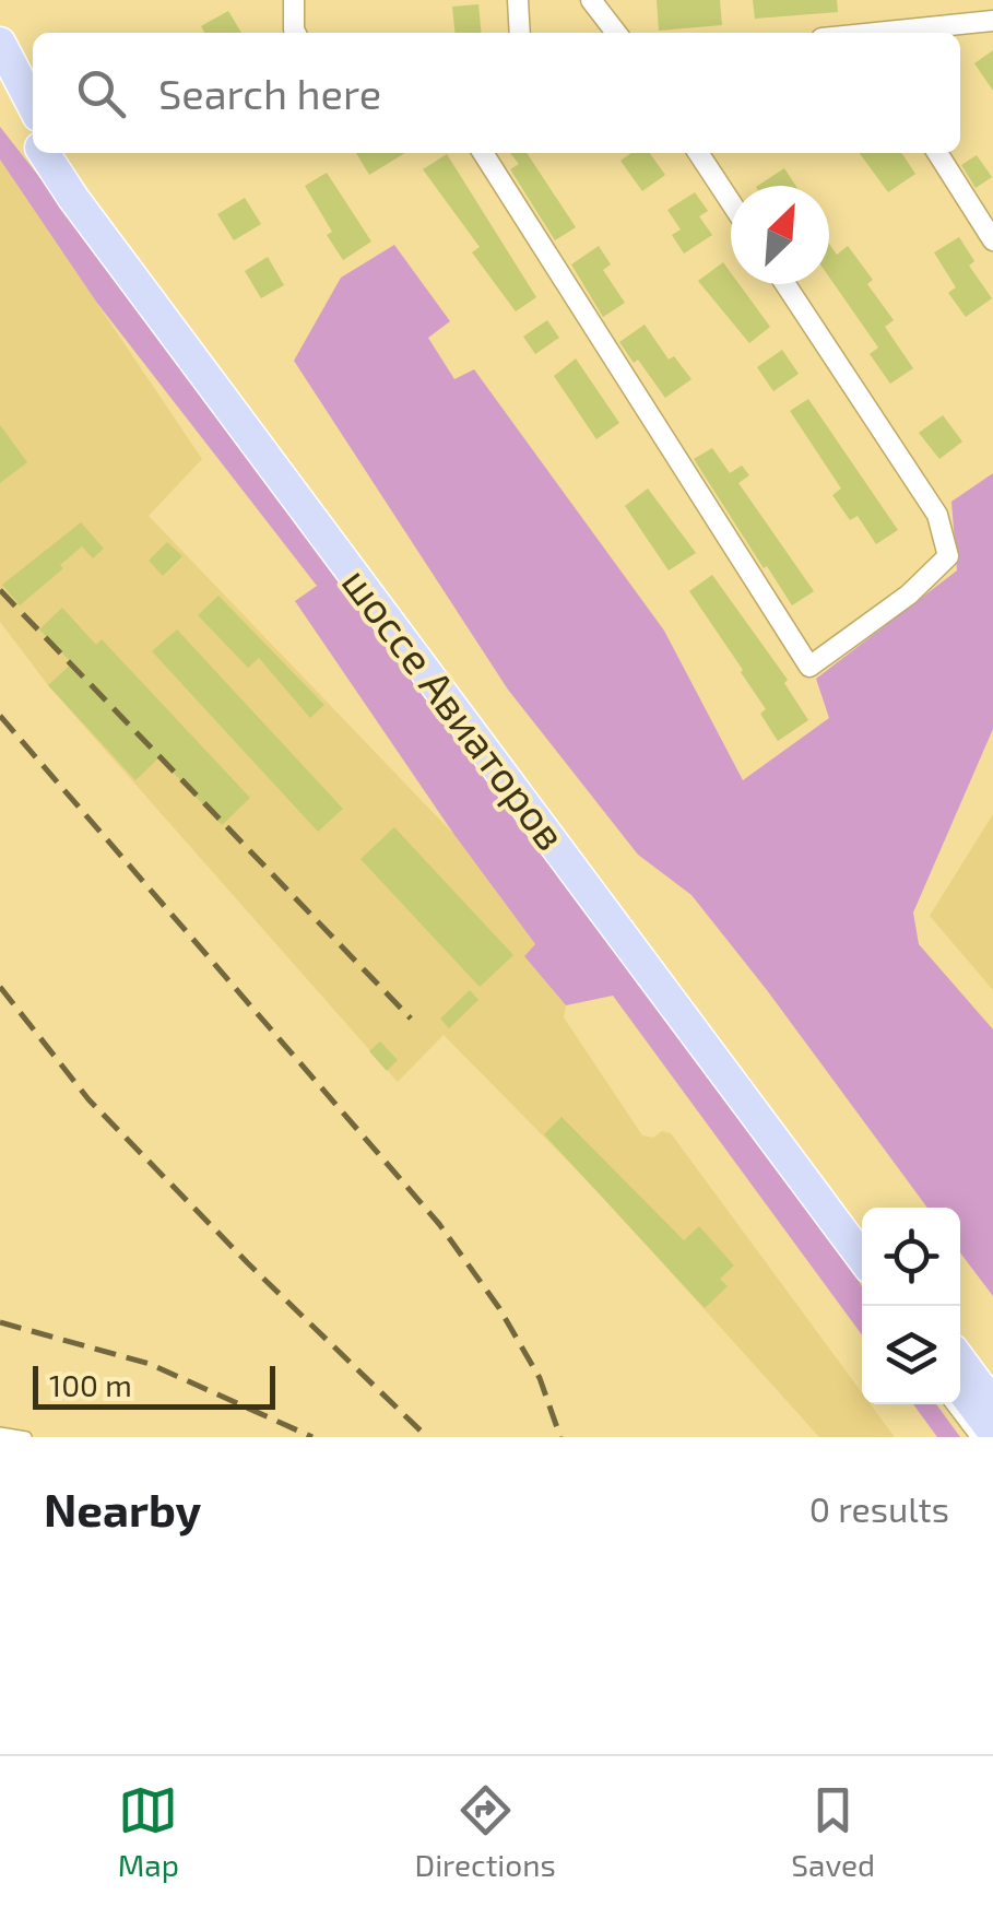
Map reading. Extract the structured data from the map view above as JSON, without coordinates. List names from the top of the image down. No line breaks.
{"streets":{"main road":["шоссе Авиаторов"]},"scale_bar":"100 m","north":"top right","page":{"search":"Search here","scale":"100 m","heading":["Nearby","0 results"],"nav":["Map","Directions","Saved"]}}
